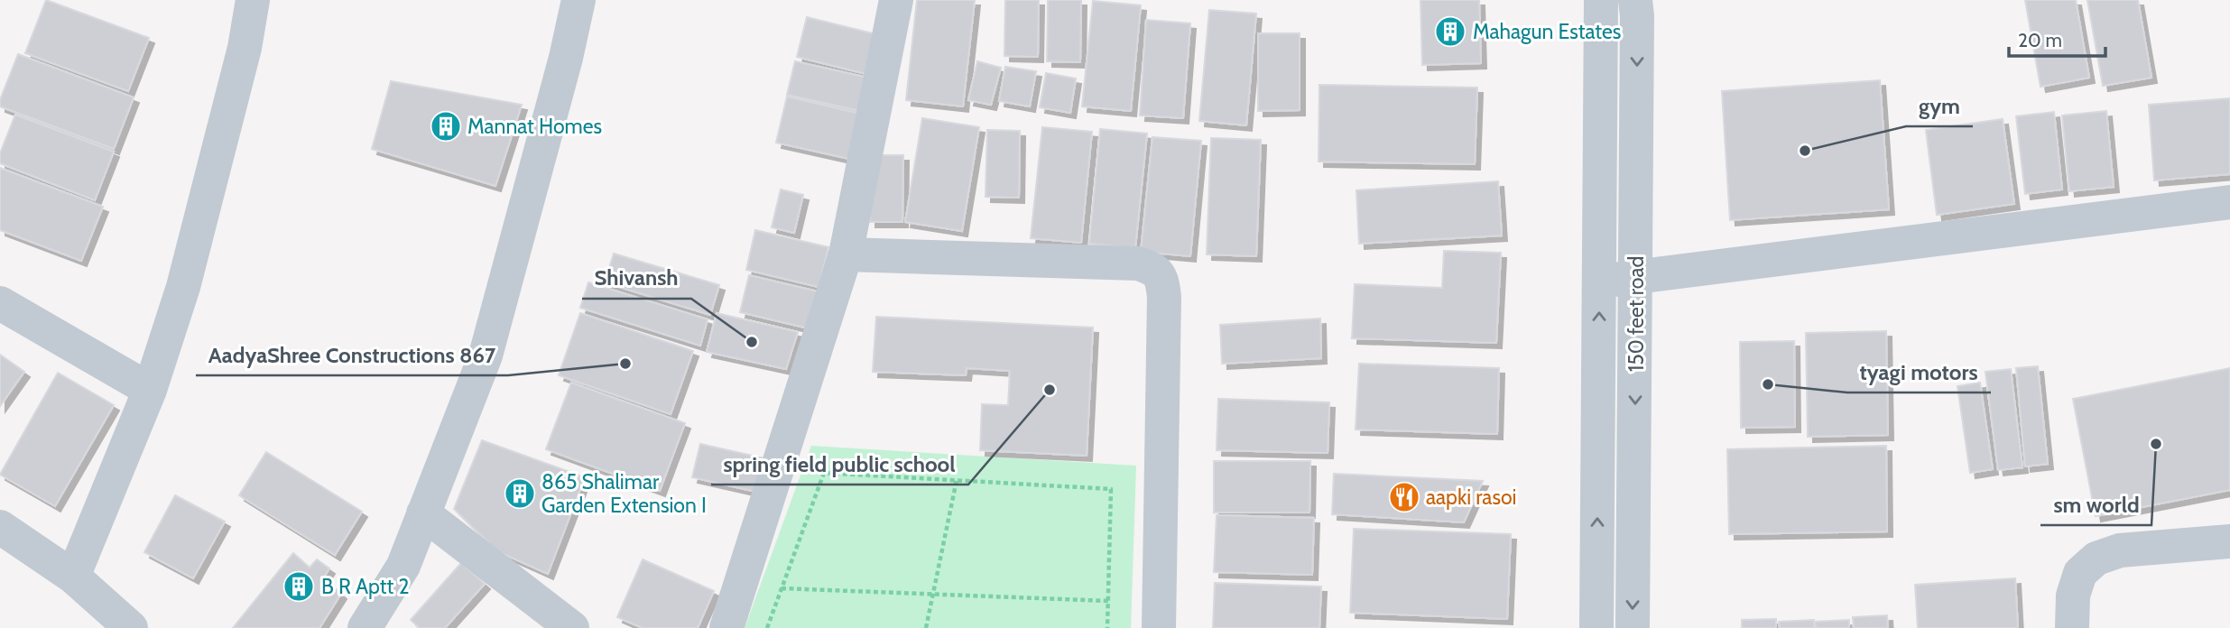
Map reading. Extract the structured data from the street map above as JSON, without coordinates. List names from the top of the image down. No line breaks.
{"streets":{"street":["150 feet road"]},"places":{"building":["Mahagun Estates","Mannat Homes","865 Shalimar Garden Extension I","B R Aptt 2"],"other":["gym","Shivansh","AadyaShree Constructions 867","tyagi motors","spring field public school","sm world"],"restaurant":["aapki rasoi"]},"scale_bar":"20 m"}
